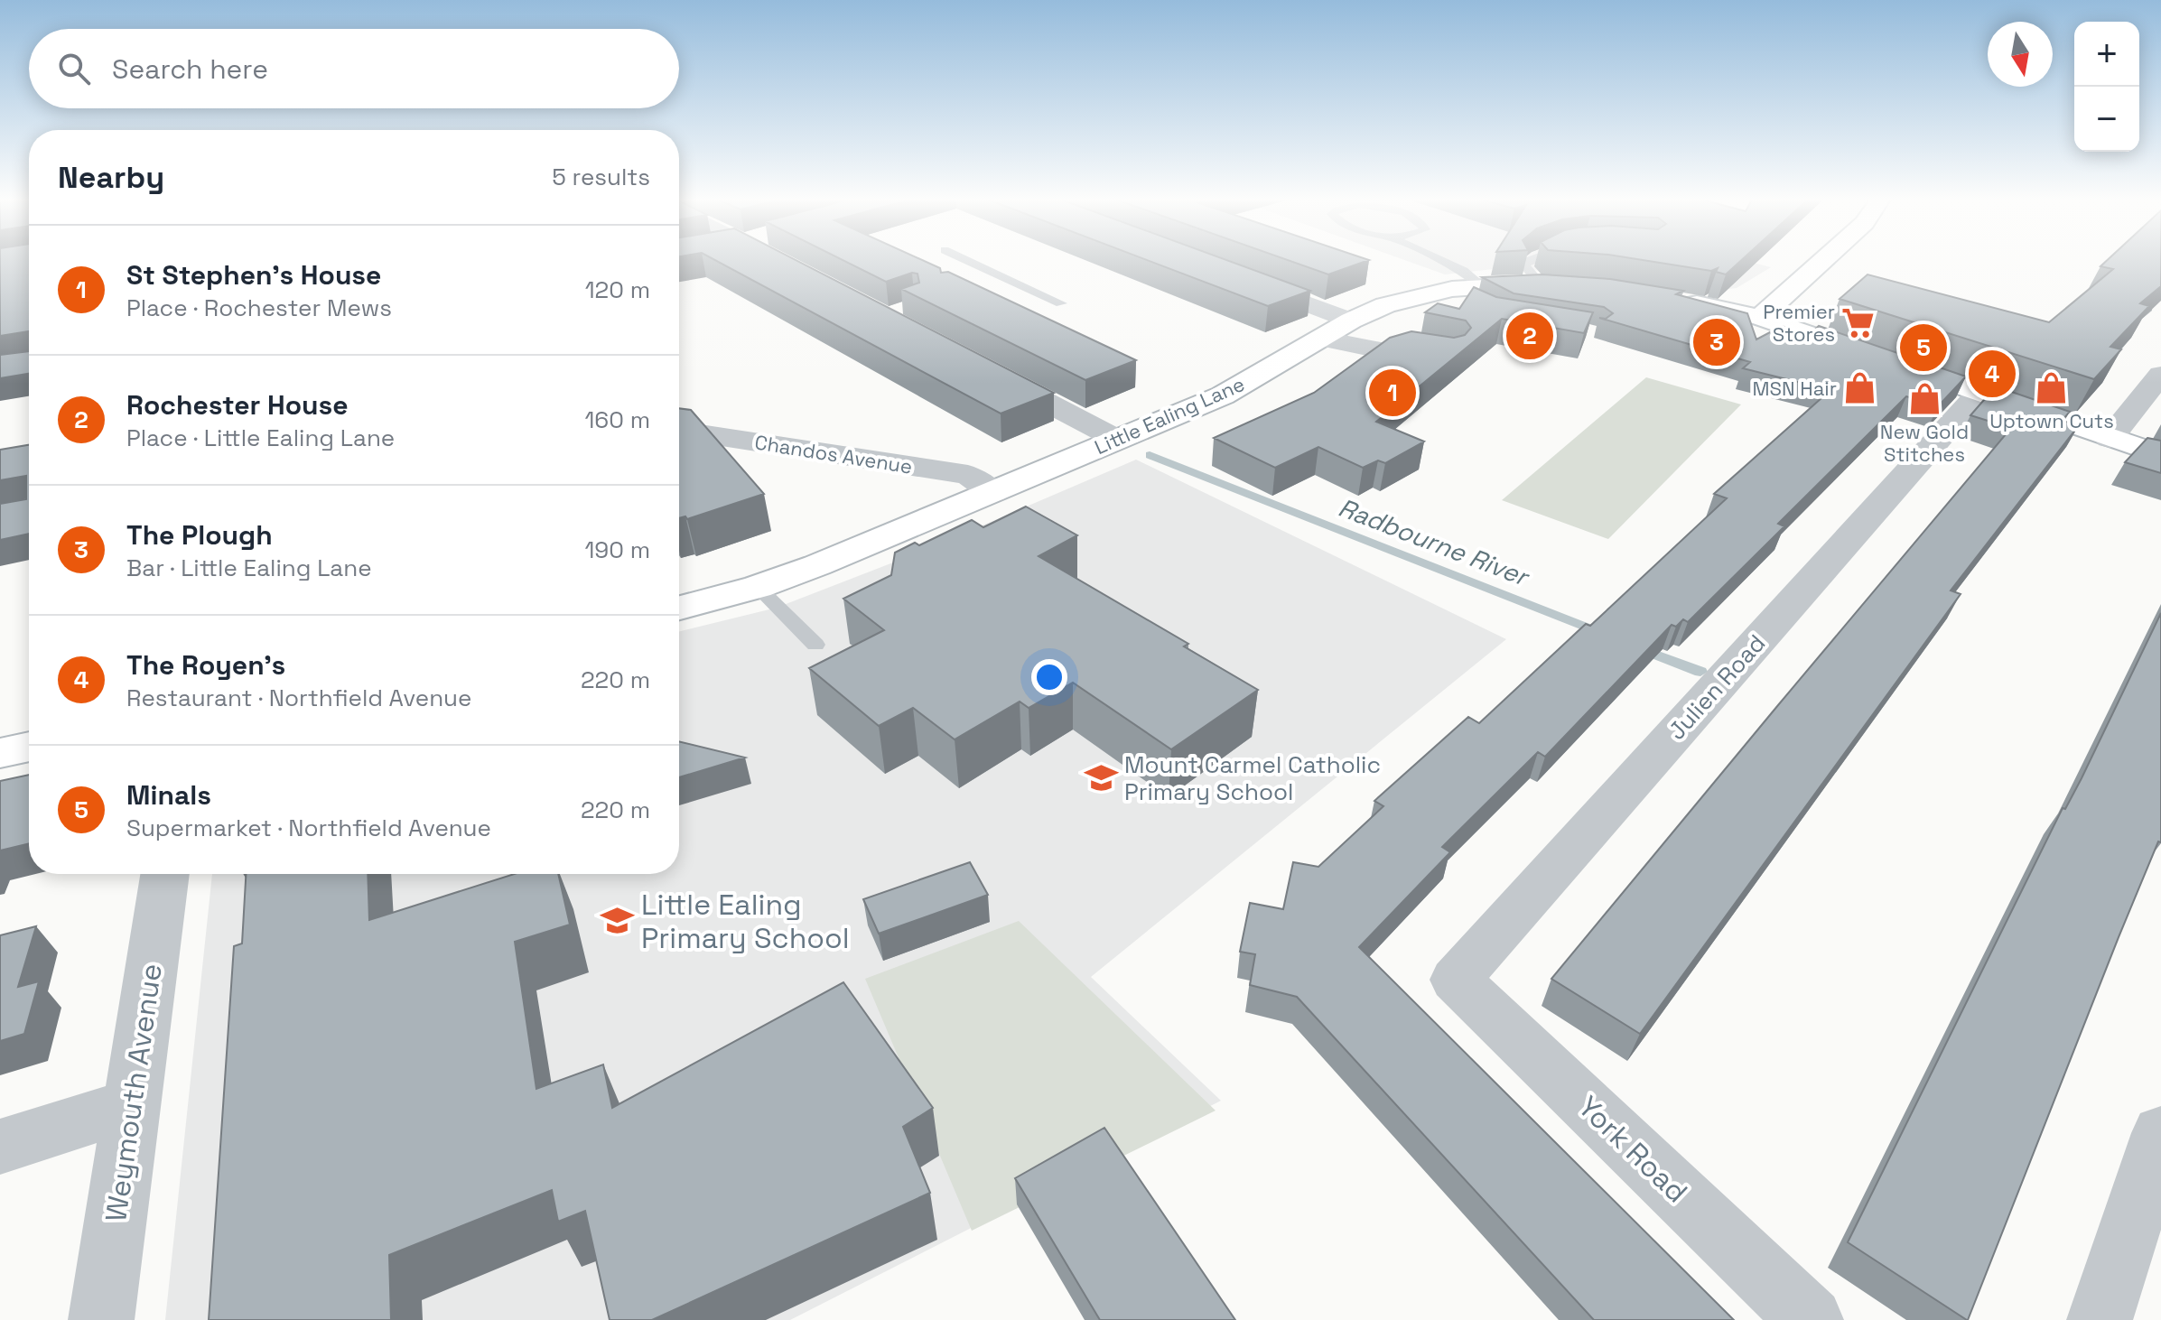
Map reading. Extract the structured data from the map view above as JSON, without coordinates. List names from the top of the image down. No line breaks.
{"streets":{"main road":["Little Ealing Lane"],"street":["Chandos Avenue","Julien Road","Weymouth Avenue","York Road"]},"crossings":[["Little Ealing Lane","Chandos Avenue"],["Julien Road","York Road"]],"water":["Radbourne River"],"places":{"supermarket":["Premier Stores"],"shop":["MSN Hair","Uptown Cuts","New Gold Stitches"],"school or university":["Mount Carmel Catholic Primary School","Little Ealing Primary School"]},"north":"bottom","page":{"map_buttons":["+","−"],"search":"Search here","heading":["Nearby","5 results"],"list":[{"mark":"1","name":"St Stephen's House","note":"Place · Rochester Mews","value":"120 m"},{"mark":"2","name":"Rochester House","note":"Place · Little Ealing Lane","value":"160 m"},{"mark":"3","name":"The Plough","note":"Bar · Little Ealing Lane","value":"190 m"},{"mark":"4","name":"The Royen's","note":"Restaurant · Northfield Avenue","value":"220 m"},{"mark":"5","name":"Minals","note":"Supermarket · Northfield Avenue","value":"220 m"}],"pins":["2","3","5","4","1"]}}
